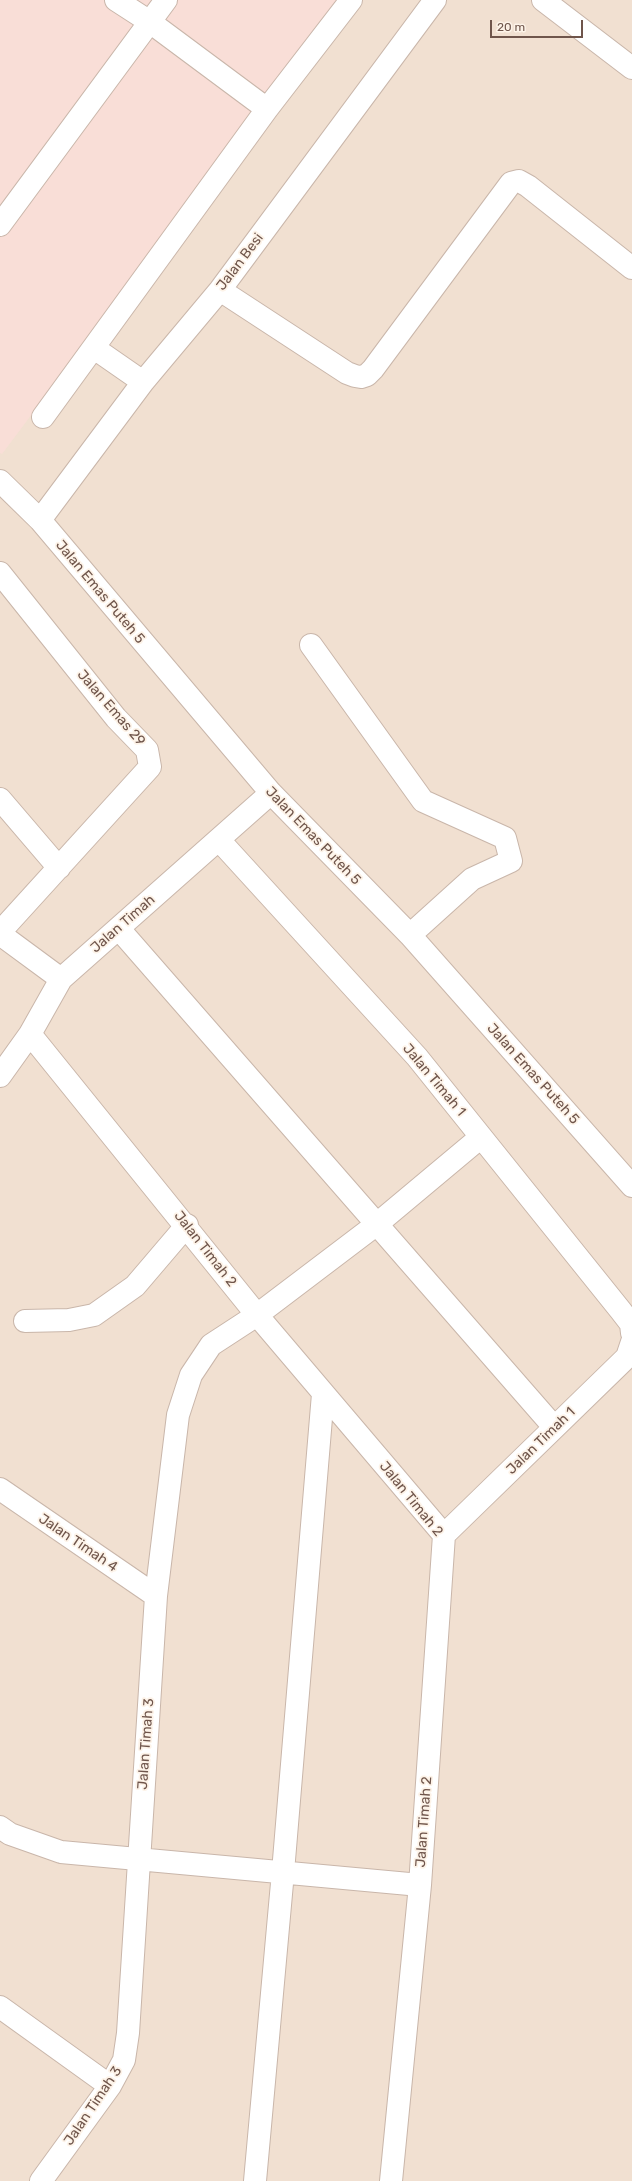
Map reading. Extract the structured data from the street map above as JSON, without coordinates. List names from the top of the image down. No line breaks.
{"streets":{"street":["Jalan Besi","Jalan Emas Puteh 5","Jalan Emas 29","Jalan Timah","Jalan Timah 1","Jalan Timah 2","Jalan Timah 4","Jalan Timah 3"]},"crossings":[["Jalan Besi","Jalan Emas Puteh 5"],["Jalan Emas Puteh 5","Jalan Timah"],["Jalan Timah","Jalan Timah 1"],["Jalan Timah","Jalan Timah 2"],["Jalan Timah 1","Jalan Timah 2"],["Jalan Timah 1","Jalan Timah 3"],["Jalan Timah 2","Jalan Timah 3"],["Jalan Timah 4","Jalan Timah 3"]],"scale_bar":"20 m"}
